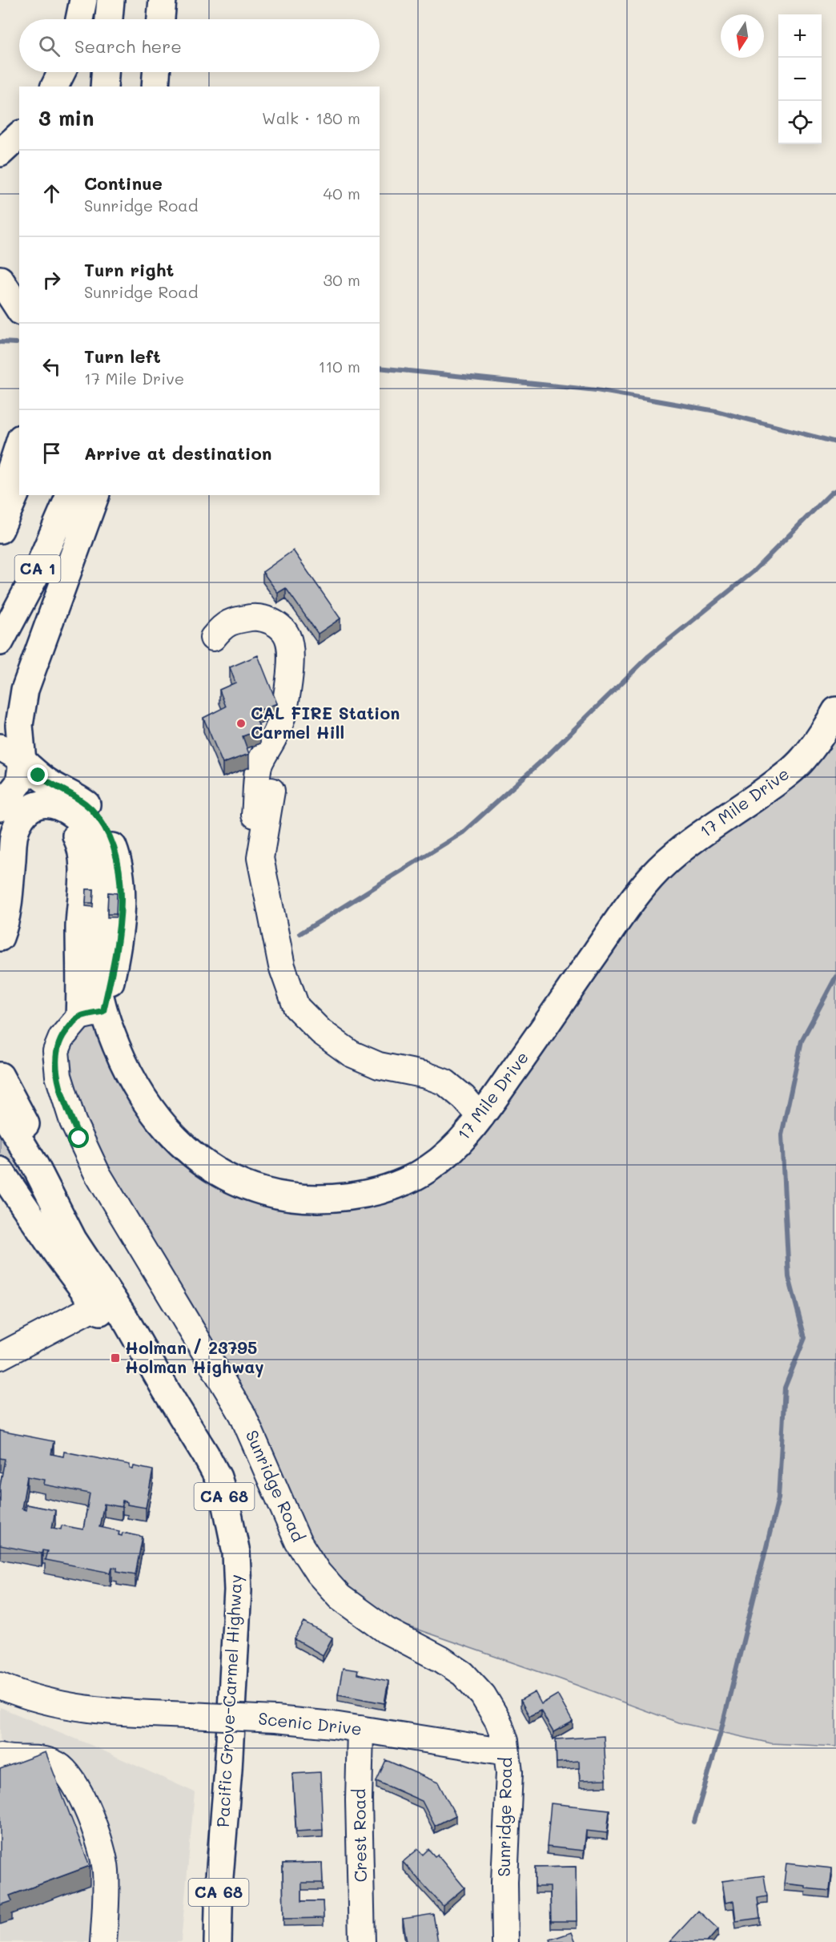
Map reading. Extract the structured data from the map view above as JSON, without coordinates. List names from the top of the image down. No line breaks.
{"streets":{"main road":["CA 1","17 Mile Drive","CA 68","Pacific Grove-Carmel Highway"],"street":["Sunridge Road","Scenic Drive","Crest Road"]},"crossings":[["17 Mile Drive","Sunridge Road"],["Sunridge Road","Scenic Drive"],["Scenic Drive","Crest Road"]],"places":{"other":["CAL FIRE Station Carmel Hill"],"transit":["Holman / 23795 Holman Highway"]},"north":"bottom","page":{"map_buttons":["+","−"],"search":"Search here","heading":["3 min","Walk · 180 m"],"list":[["Continue","Sunridge Road","40 m"],["Turn right","Sunridge Road","30 m"],["Turn left","17 Mile Drive","110 m"],"Arrive at destination"]}}
